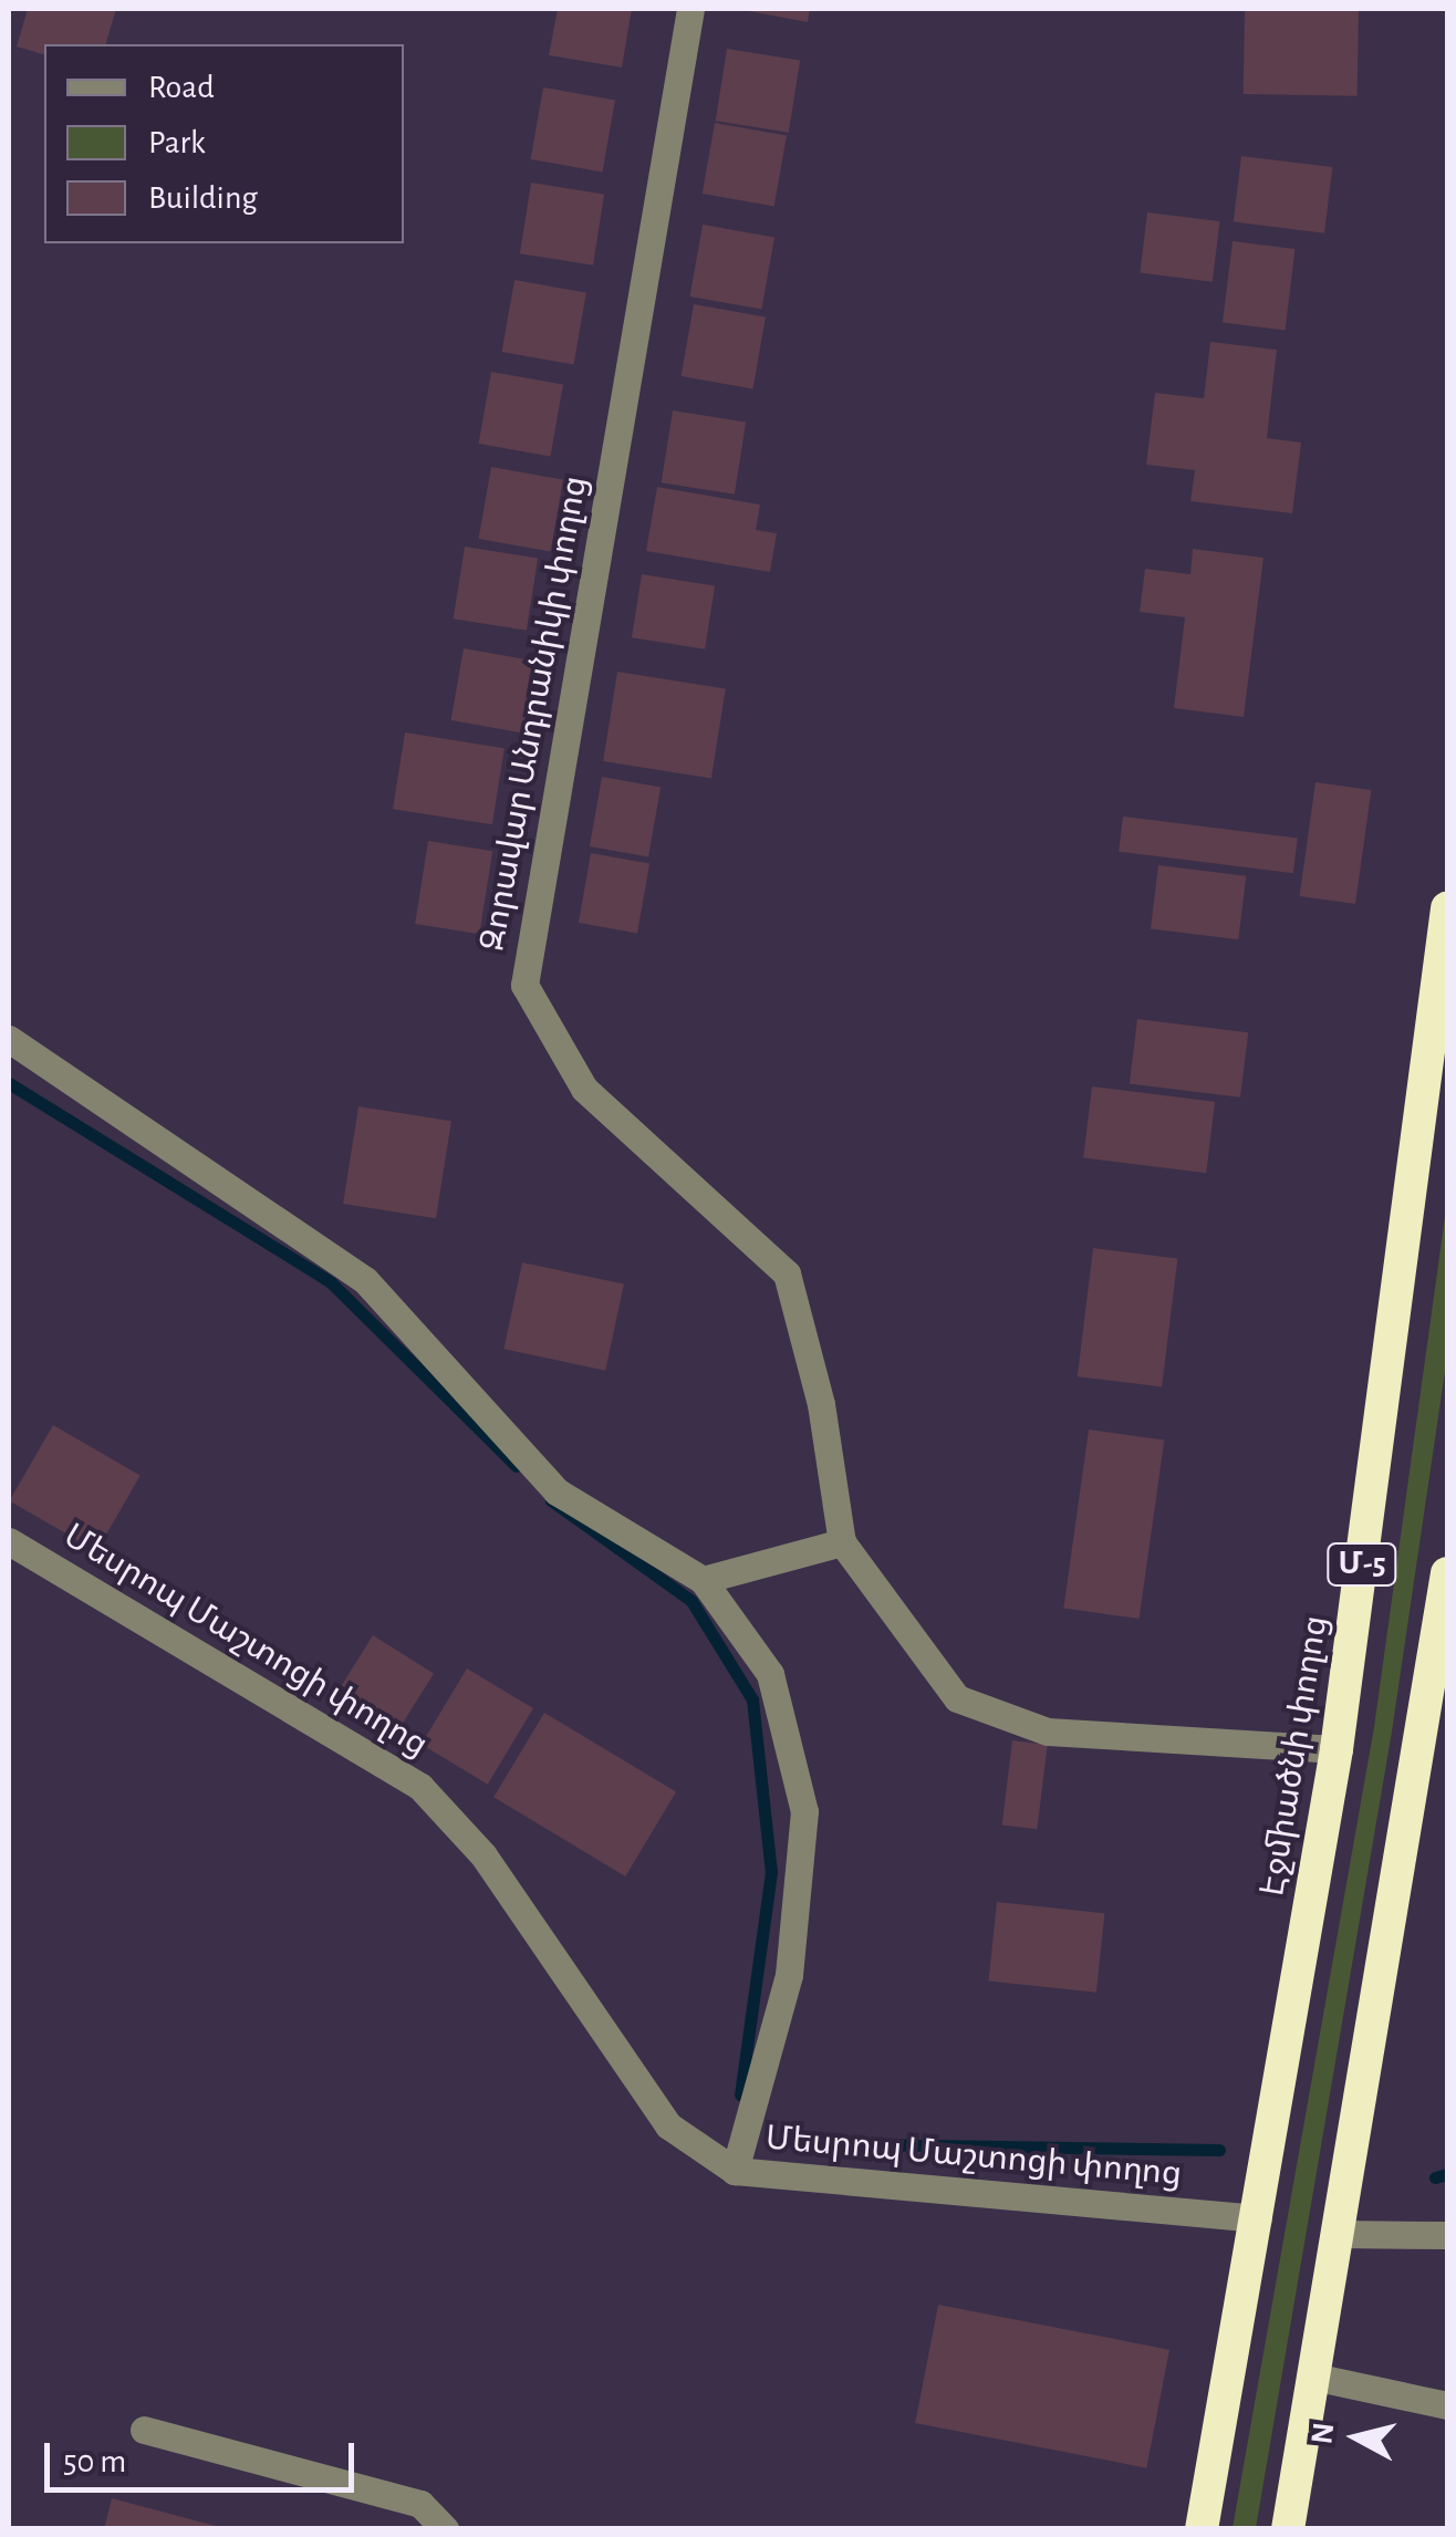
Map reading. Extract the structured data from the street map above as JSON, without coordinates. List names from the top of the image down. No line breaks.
{"streets":{"highway":["Մ-5","Էջմիածնի փողոց"],"street":["Զորավար Անդրանիկի փողոց","Մեսրոպ Մաշտոցի փողոց"]},"crossings":[["Զորավար Անդրանիկի փողոց","Էջմիածնի փողոց"],["Մ-5","Մեսրոպ Մաշտոցի փողոց"],["Մ-5","Էջմիածնի փողոց"],["Մեսրոպ Մաշտոցի փողոց","Էջմիածնի փողոց"]],"legend":["Road","Park","Building"],"scale_bar":"50 m","north":"left"}
